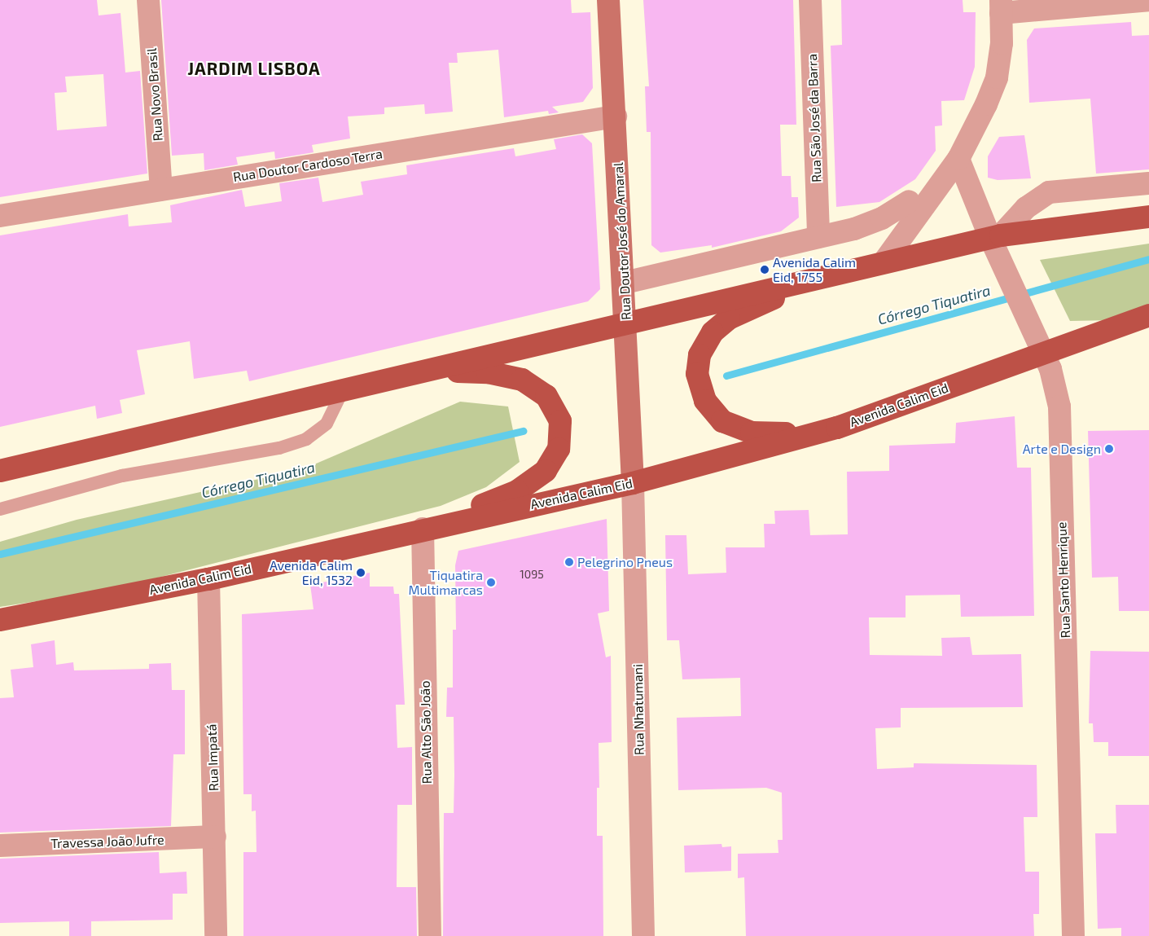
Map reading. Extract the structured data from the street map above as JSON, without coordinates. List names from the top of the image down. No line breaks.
{"streets":{"main road":["Avenida Calim Eid"],"street":["Rua Novo Brasil","Rua São José da Barra","Rua Doutor Cardoso Terra","Rua Doutor José do Amaral","Rua Santo Henrique","Rua Nhatumani","Rua Alto São João","Rua Impatá","Travessa João Jufre"]},"crossings":[["Rua Novo Brasil","Rua Doutor Cardoso Terra"],["Rua Doutor Cardoso Terra","Rua Doutor José do Amaral"],["Rua Doutor José do Amaral","Avenida Calim Eid"],["Rua Doutor José do Amaral","Rua Nhatumani"],["Avenida Calim Eid","Rua Santo Henrique"],["Avenida Calim Eid","Rua Nhatumani"],["Avenida Calim Eid","Rua Alto São João"],["Avenida Calim Eid","Rua Impatá"],["Rua Impatá","Travessa João Jufre"]],"districts":["JARDIM LISBOA"],"water":["Córrego Tiquatira"],"places":["Avenida Calim Eid, 1755","Arte e Design","Pelegrino Pneus","Avenida Calim Eid, 1532","Tiquatira Multimarcas"],"house_numbers":["1095"]}
